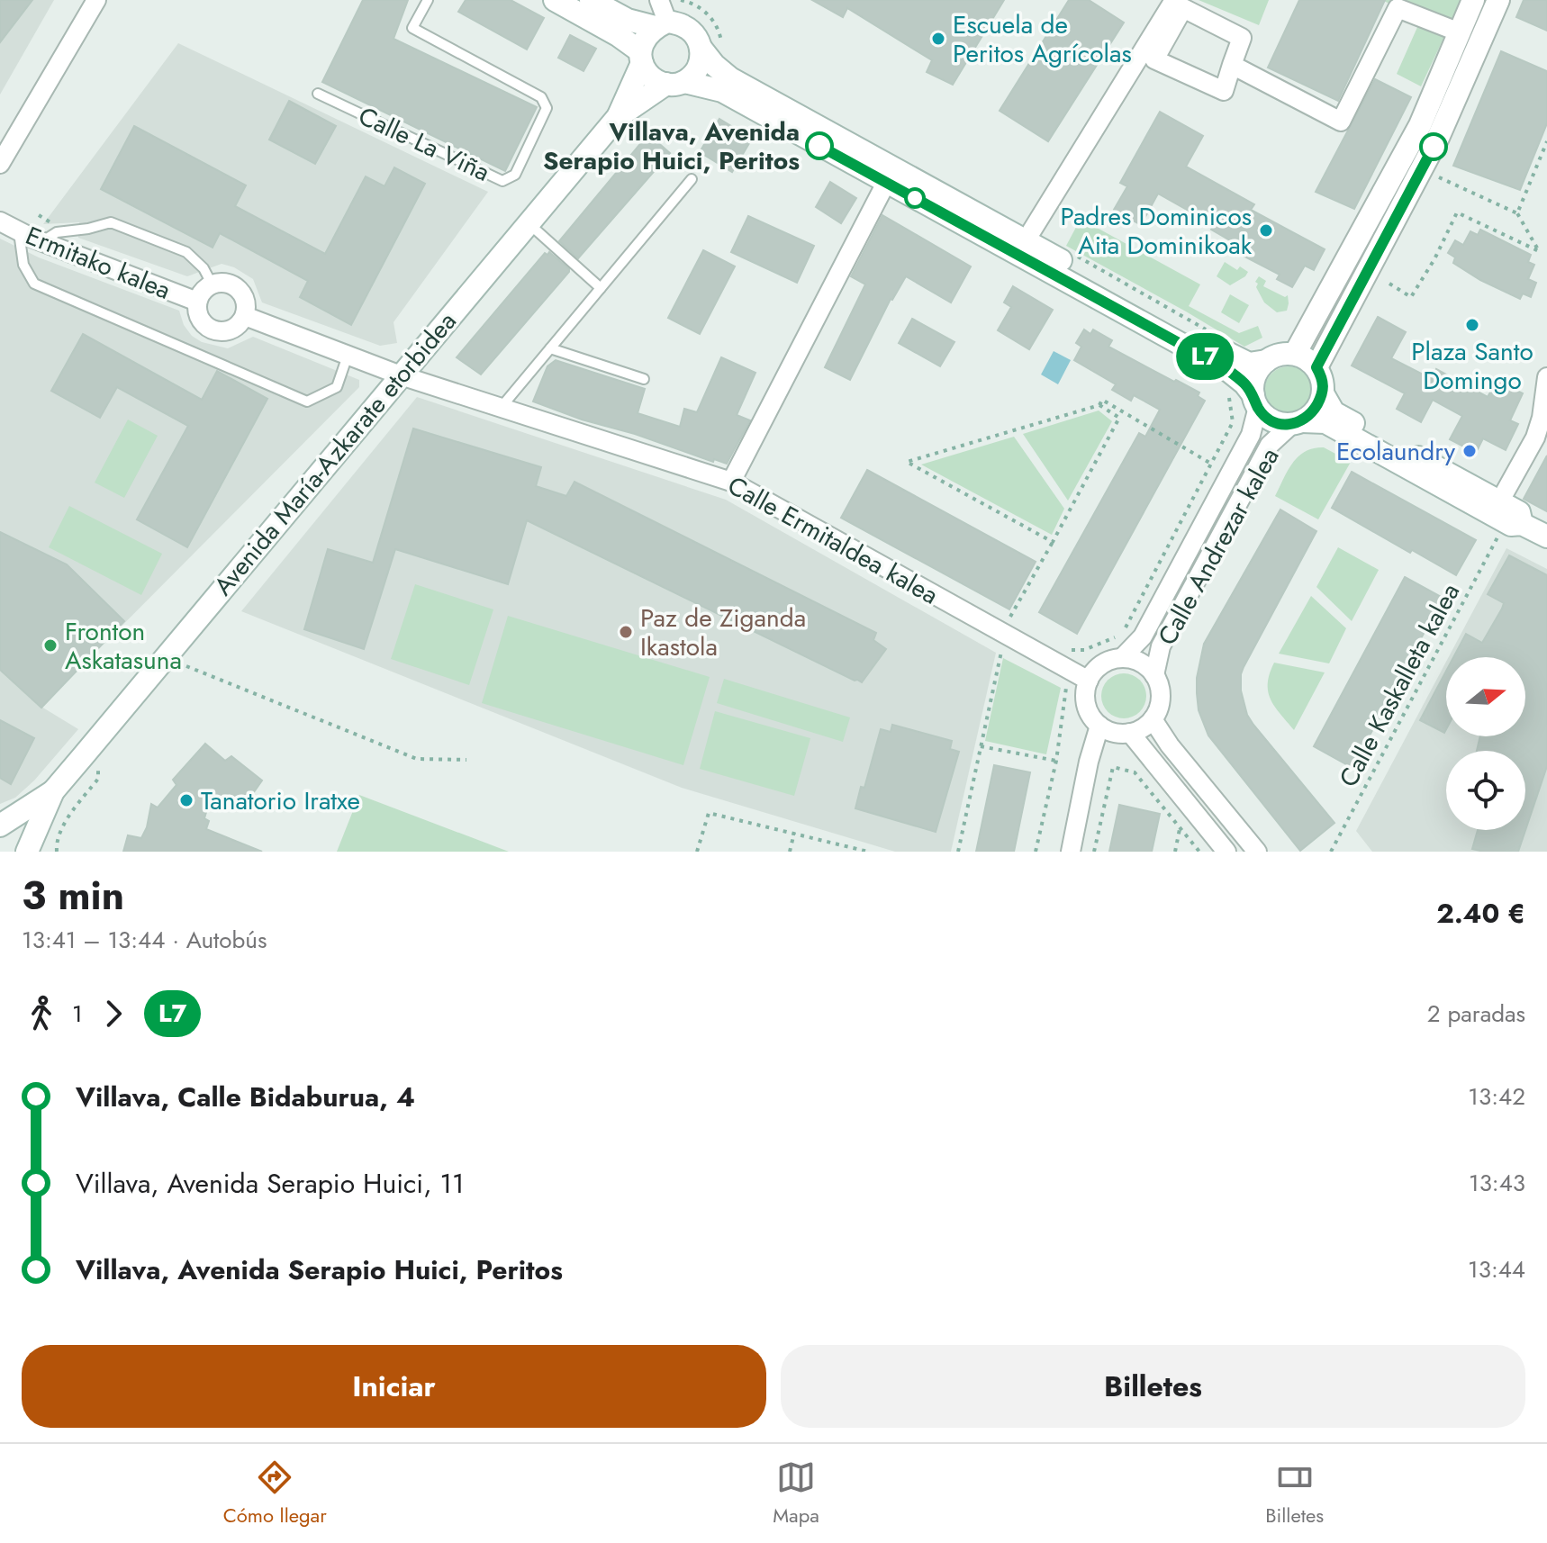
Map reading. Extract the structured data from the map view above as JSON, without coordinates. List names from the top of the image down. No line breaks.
{"streets":{"main road":["Avenida María-Azkarate etorbidea"],"street":["Ermitako kalea","Calle Ermitaldea kalea","Calle Andrezar kalea"],"lane":["Calle La Viña"],"path":["Calle Kaskalleta kalea"]},"crossings":[["Avenida María-Azkarate etorbidea","Calle Ermitaldea kalea"],["Calle Ermitaldea kalea","Calle Andrezar kalea"]],"places":["Escuela de Peritos Agrícolas","Villava, Avenida Serapio Huici, Peritos","Padres Dominicos Aita Dominikoak","Plaza Santo Domingo","Ecolaundry","Paz de Ziganda Ikastola","Fronton Askatasuna","Tanatorio Iratxe"],"lines":["bus line L7"],"north":"right","page":{"on_map":"L7","heading":["3 min","13:41 – 13:44 · Autobús","2.40 €"],"legs":["1","L7","2 paradas"],"list":[{"name":"Villava, Calle Bidaburua, 4","value":"13:42"},{"name":"Villava, Avenida Serapio Huici, 11","value":"13:43"},{"name":"Villava, Avenida Serapio Huici, Peritos","value":"13:44"}],"buttons":["Iniciar","Billetes"],"tabs":["Cómo llegar","Mapa","Billetes"]}}
